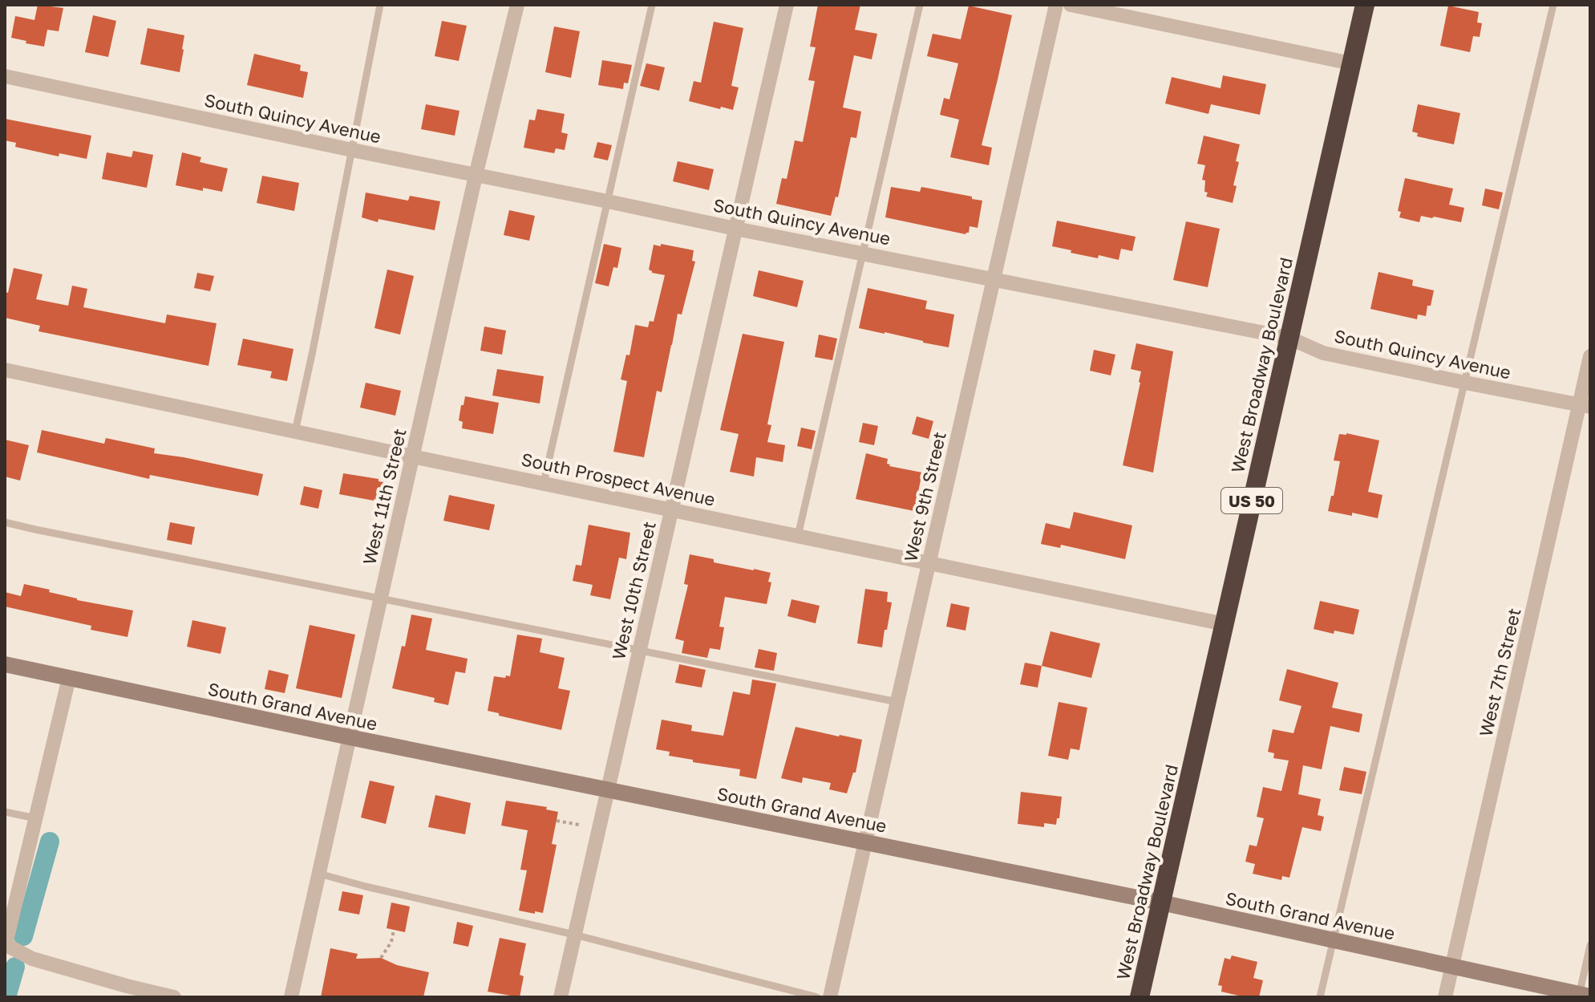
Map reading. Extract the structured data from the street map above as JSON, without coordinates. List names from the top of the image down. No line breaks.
{"streets":{"highway":["West Broadway Boulevard","US 50"],"street":["South Quincy Avenue","South Prospect Avenue","West 11th Street","West 9th Street","West 10th Street","West 7th Street","South Grand Avenue"]},"crossings":[["South Quincy Avenue","West Broadway Boulevard"],["South Quincy Avenue","West 11th Street"],["South Quincy Avenue","West 9th Street"],["South Quincy Avenue","West 10th Street"],["South Quincy Avenue","West 7th Street"],["West Broadway Boulevard","South Prospect Avenue"],["West Broadway Boulevard","South Grand Avenue"],["South Prospect Avenue","West 11th Street"],["South Prospect Avenue","West 9th Street"],["South Prospect Avenue","West 10th Street"],["West 11th Street","South Grand Avenue"],["West 9th Street","South Grand Avenue"],["West 10th Street","South Grand Avenue"],["West 7th Street","South Grand Avenue"]]}
